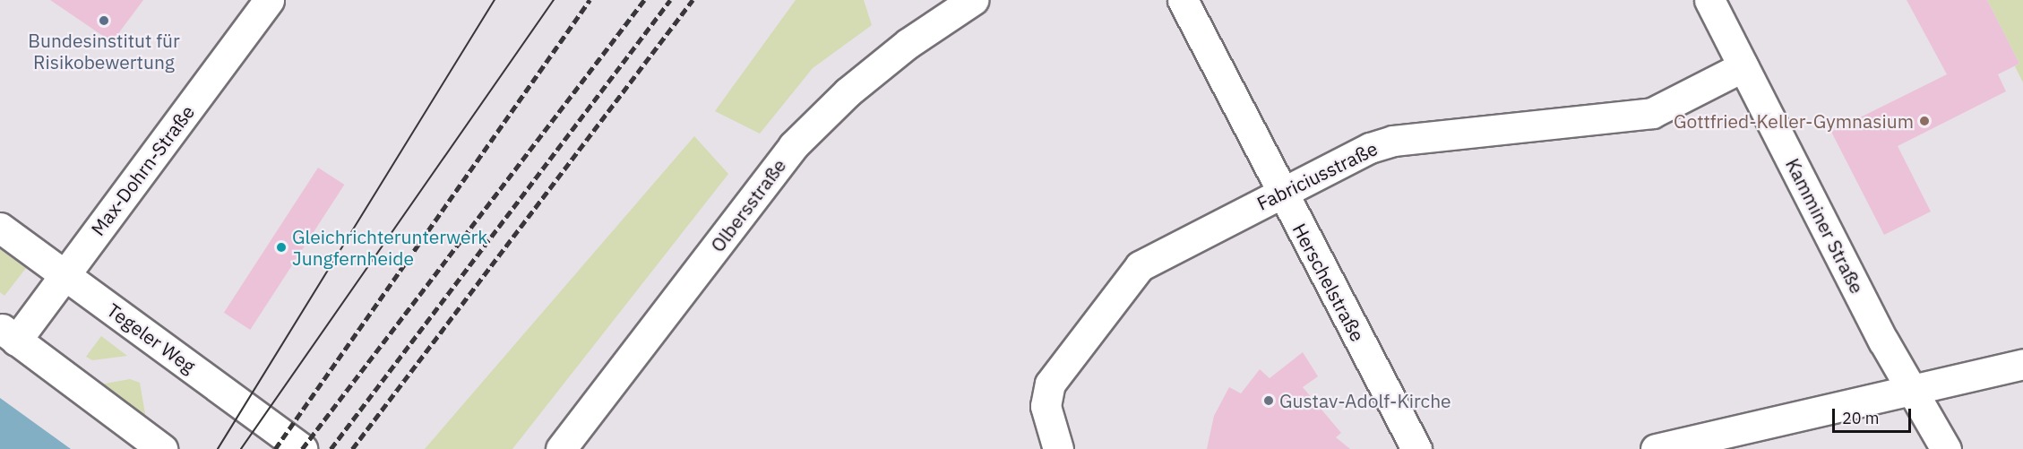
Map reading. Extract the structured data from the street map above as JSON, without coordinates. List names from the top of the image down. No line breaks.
{"streets":{"street":["Max-Dohrn-Straße","Fabriciusstraße","Olbersstraße","Kamminer Straße","Herschelstraße","Tegeler Weg"]},"crossings":[["Max-Dohrn-Straße","Tegeler Weg"],["Fabriciusstraße","Kamminer Straße"],["Fabriciusstraße","Herschelstraße"]],"places":["Bundesinstitut für Risikobewertung","Gottfried-Keller-Gymnasium","Gleichrichterunterwerk Jungfernheide","Gustav-Adolf-Kirche"],"scale_bar":"20 m"}
